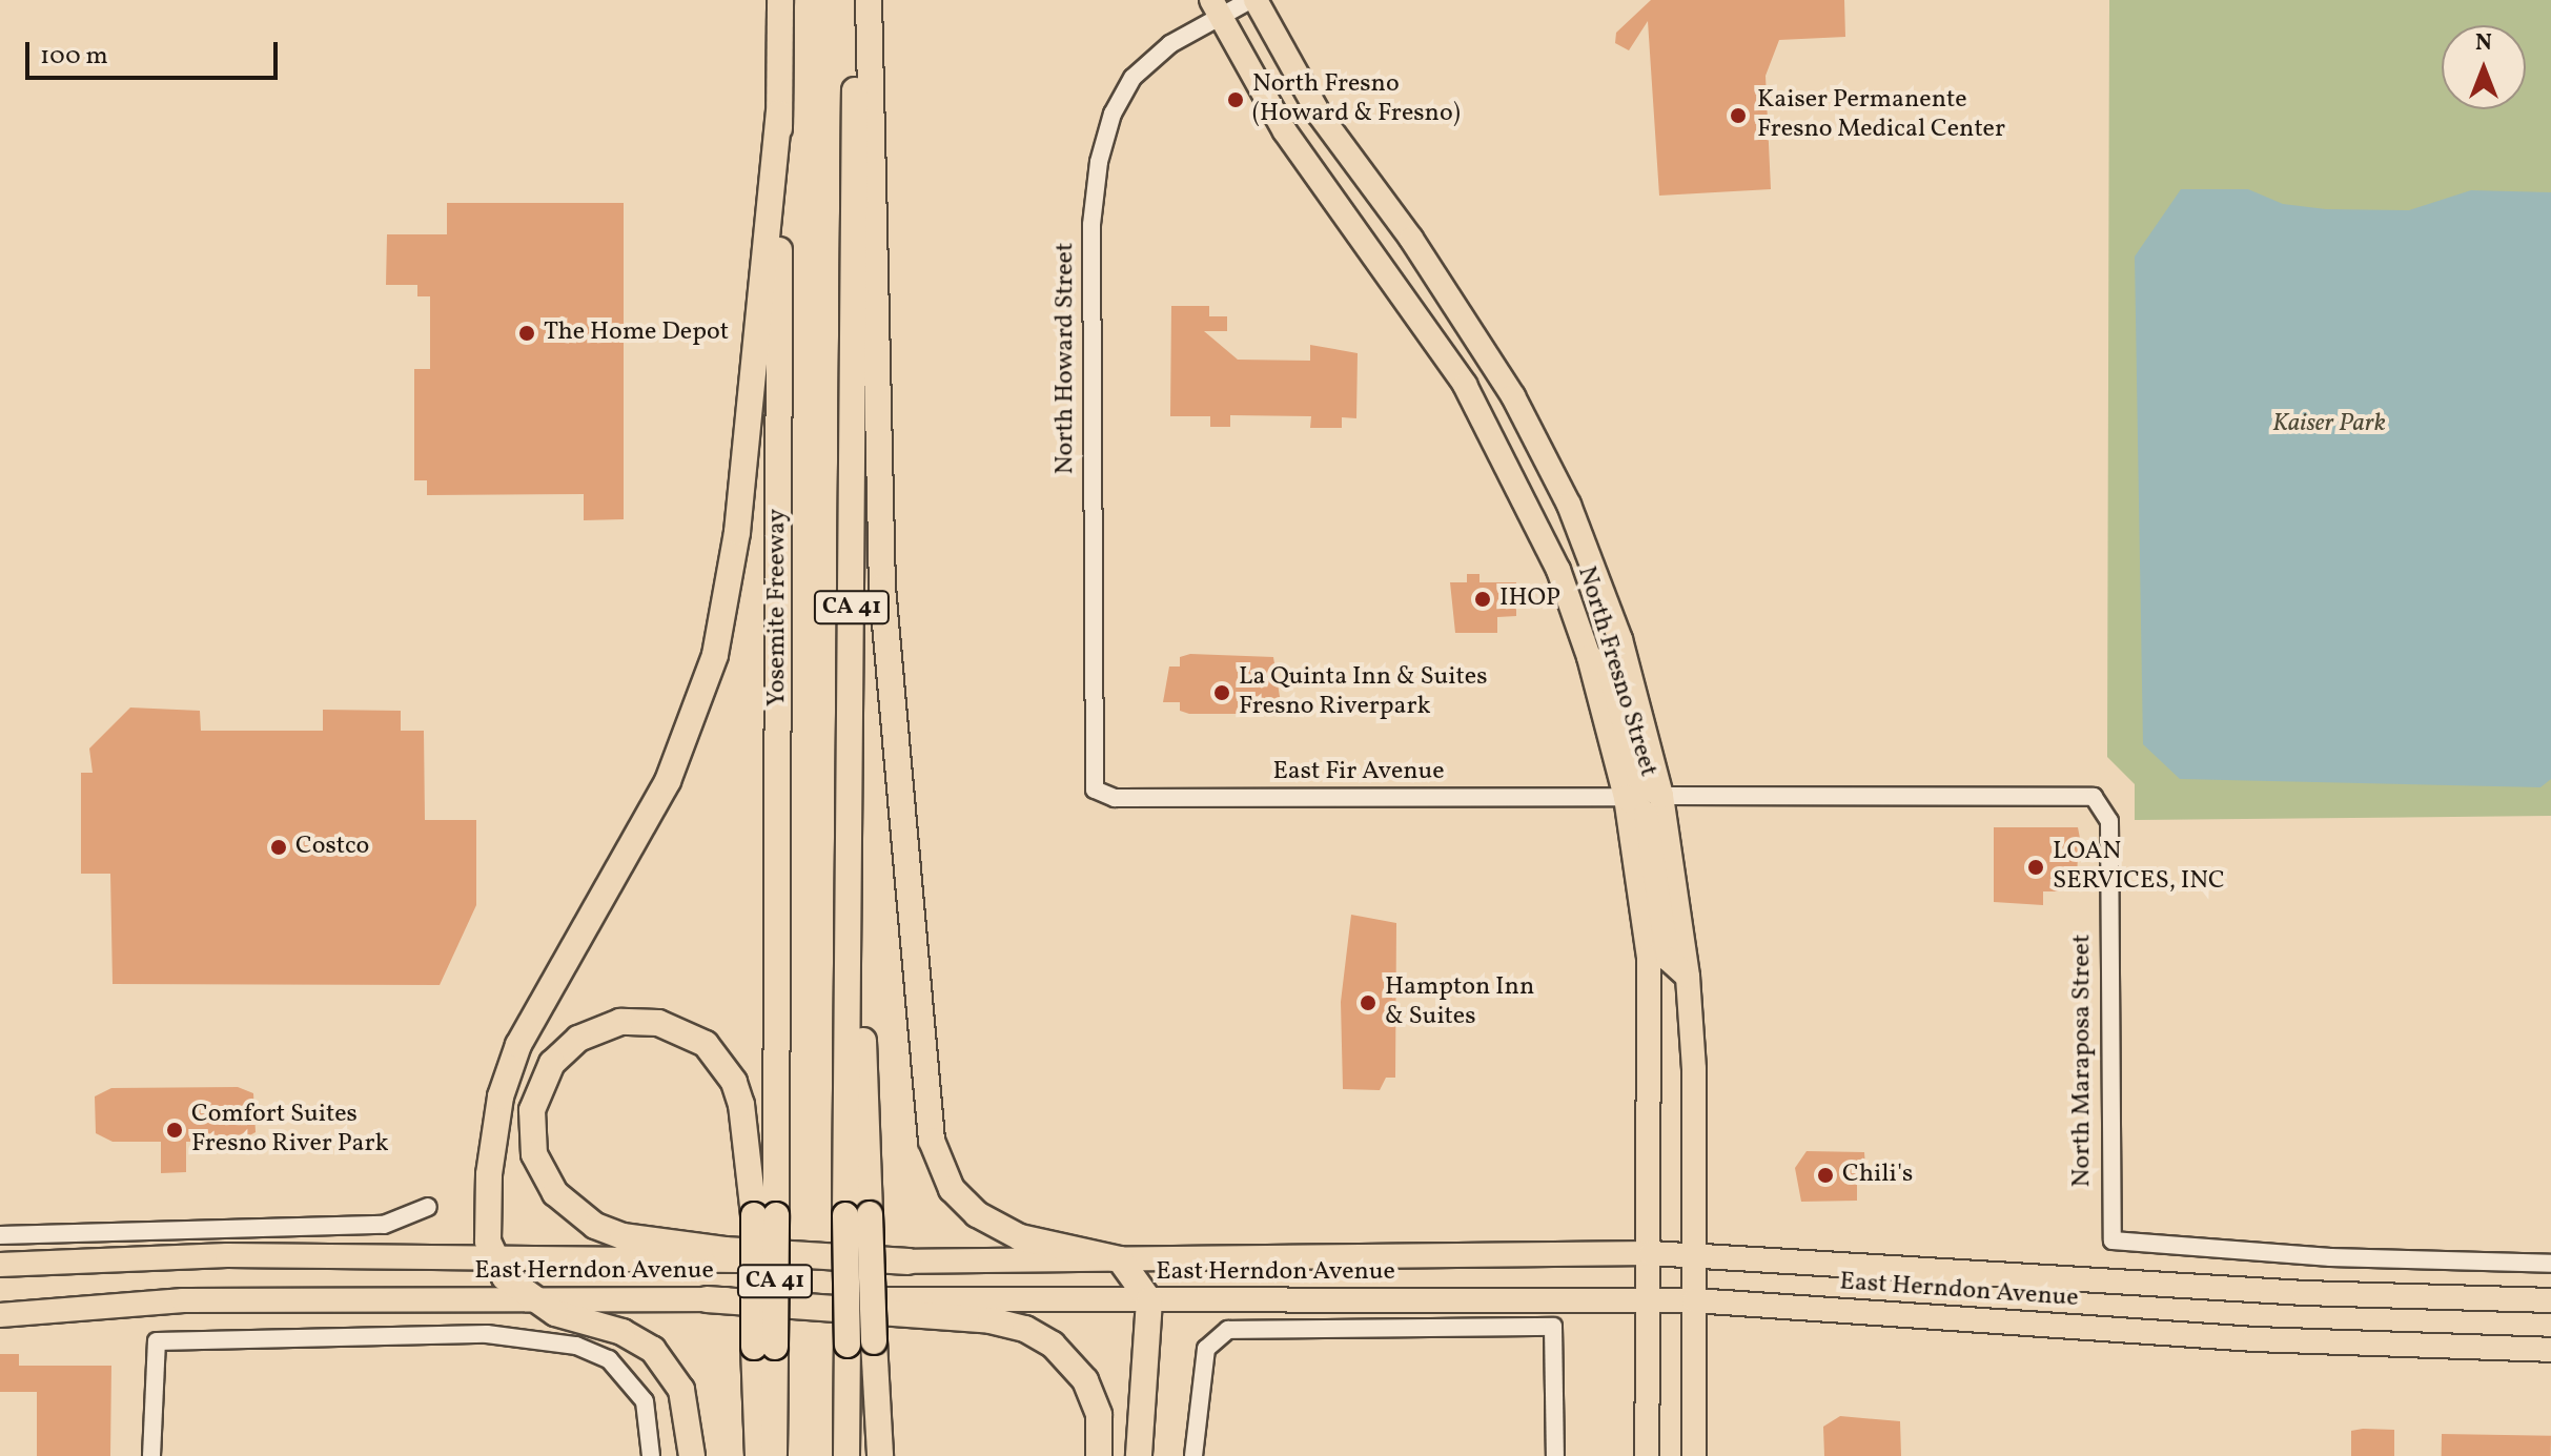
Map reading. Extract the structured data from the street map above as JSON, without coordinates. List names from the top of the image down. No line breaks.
{"streets":{"highway":["Yosemite Freeway","CA 41"],"main road":["North Fresno Street","East Herndon Avenue"],"street":["North Howard Street","East Fir Avenue","North Maraposa Street"]},"crossings":[["North Howard Street","North Fresno Street"],["North Howard Street","East Fir Avenue"],["North Fresno Street","East Fir Avenue"],["North Fresno Street","North Maraposa Street"],["North Fresno Street","East Herndon Avenue"]],"parks":["Kaiser Park"],"places":["North Fresno (Howard & Fresno)","Kaiser Permanente Fresno Medical Center","The Home Depot","IHOP","La Quinta Inn & Suites Fresno Riverpark","Costco","LOAN SERVICES, INC","Hampton Inn & Suites","Comfort Suites Fresno River Park","Chili's"],"scale_bar":"100 m","north":"top"}
